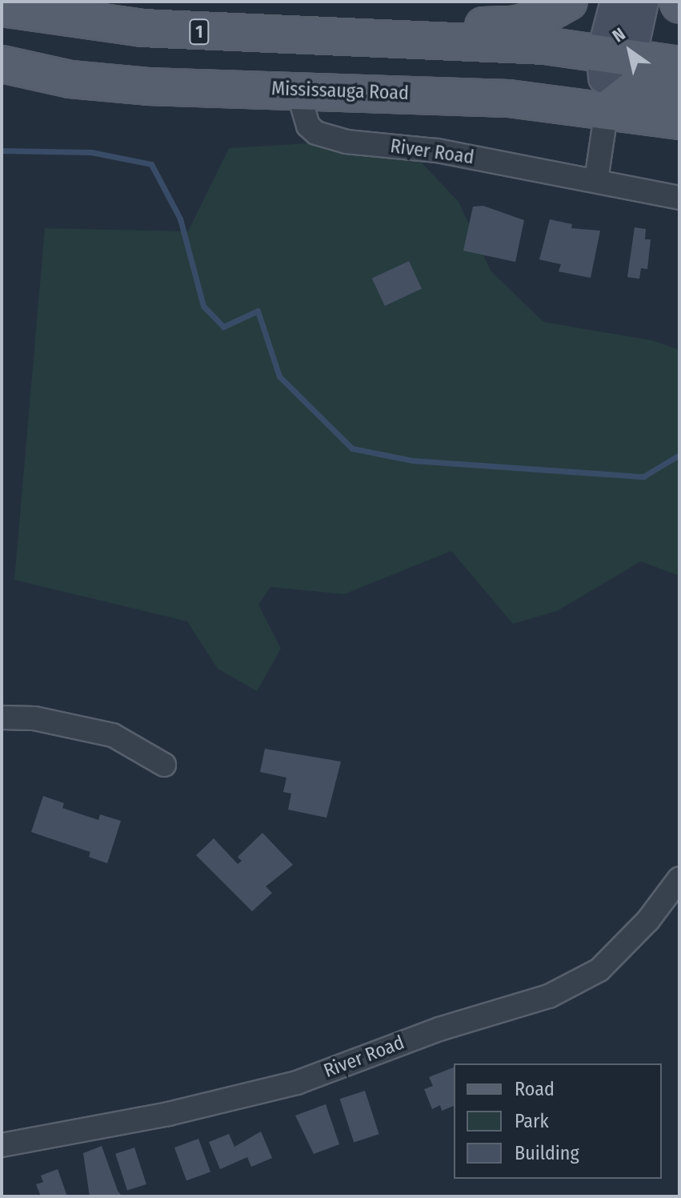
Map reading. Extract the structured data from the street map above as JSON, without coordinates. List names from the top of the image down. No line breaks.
{"streets":{"main road":["1","Mississauga Road"],"street":["River Road"]},"crossings":[["Mississauga Road","River Road"]],"legend":["Road","Park","Building"],"north":"top left"}
